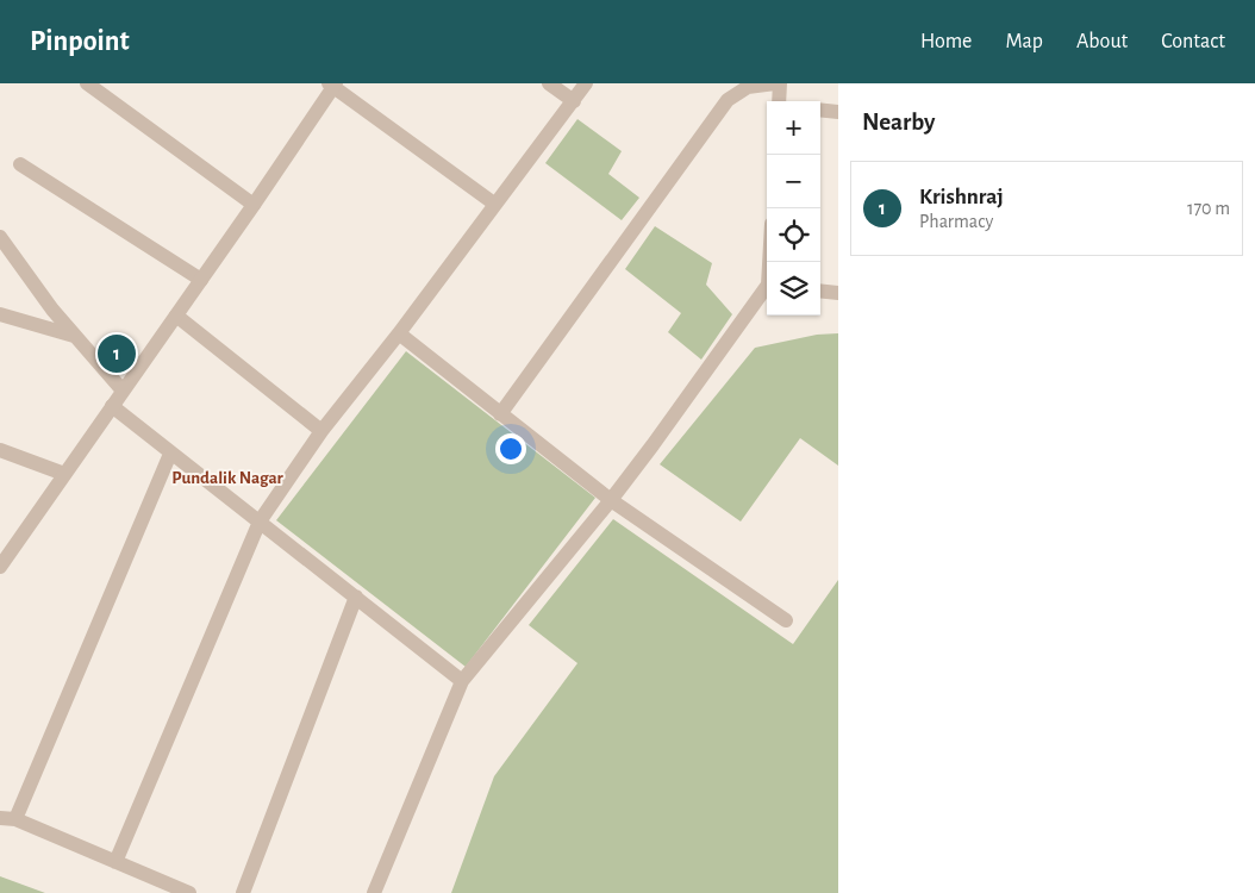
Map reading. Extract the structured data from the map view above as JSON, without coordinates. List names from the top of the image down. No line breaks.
{"districts":["Pundalik Nagar"],"page":{"header":"Pinpoint","nav":["Home","Map","About","Contact"],"heading":"Nearby","map_buttons":["+","−"],"list":[{"mark":"1","name":"Krishnraj","note":"Pharmacy","value":"170 m"}],"pins":"1"}}
